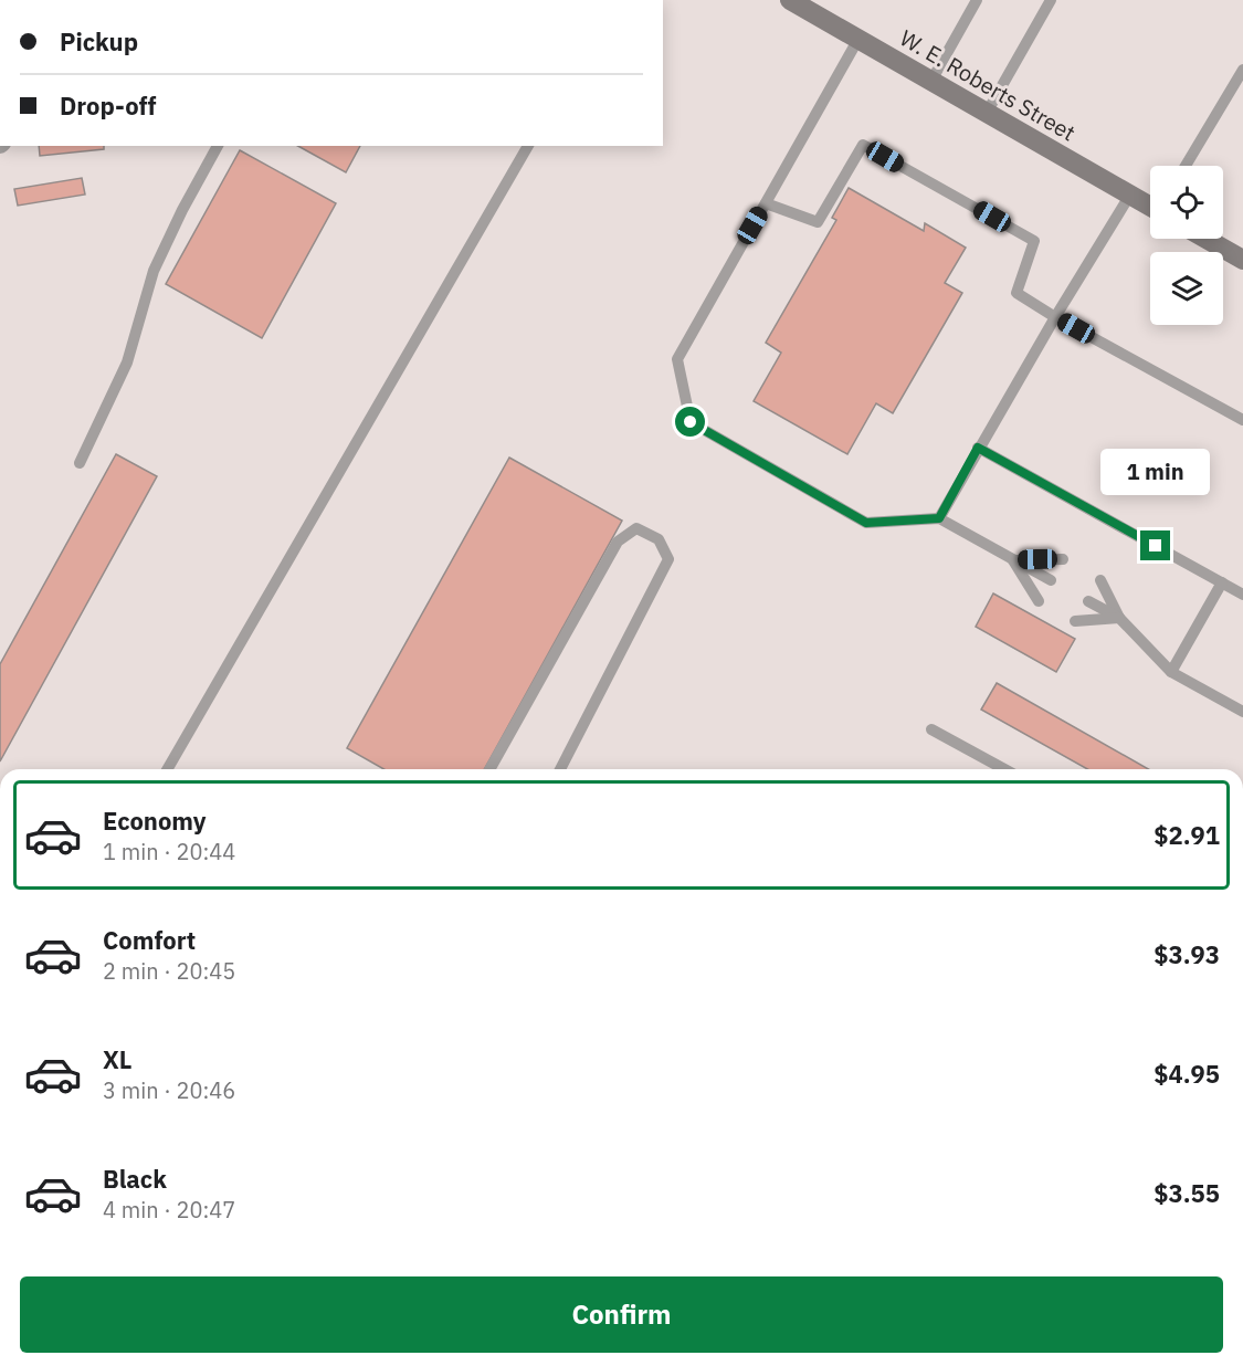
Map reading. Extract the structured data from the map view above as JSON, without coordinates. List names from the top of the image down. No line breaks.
{"streets":{"street":["W. E. Roberts Street"]},"page":{"banner":["Pickup","Drop-off"],"bubble":"1 min","list":[{"name":"Economy","note":"1 min · 20:44","value":"$2.91"},{"name":"Comfort","note":"2 min · 20:45","value":"$3.93"},{"name":"XL","note":"3 min · 20:46","value":"$4.95"},{"name":"Black","note":"4 min · 20:47","value":"$3.55"}],"buttons":"Confirm"}}
